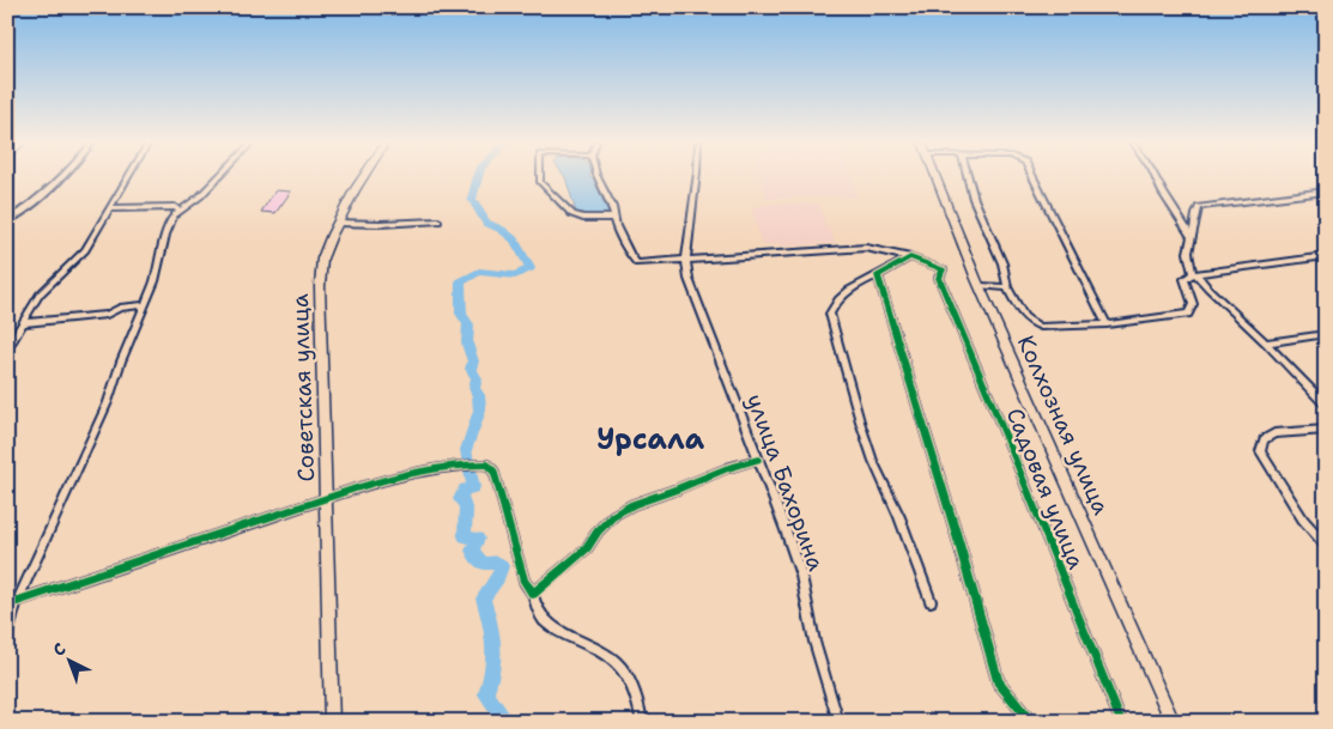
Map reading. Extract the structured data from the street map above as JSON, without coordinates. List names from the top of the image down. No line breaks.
{"streets":{"street":["Советская улица","Колхозная улица","улица Бахорина","Садовая улица"]},"districts":["Урсала"],"north":"top left"}
